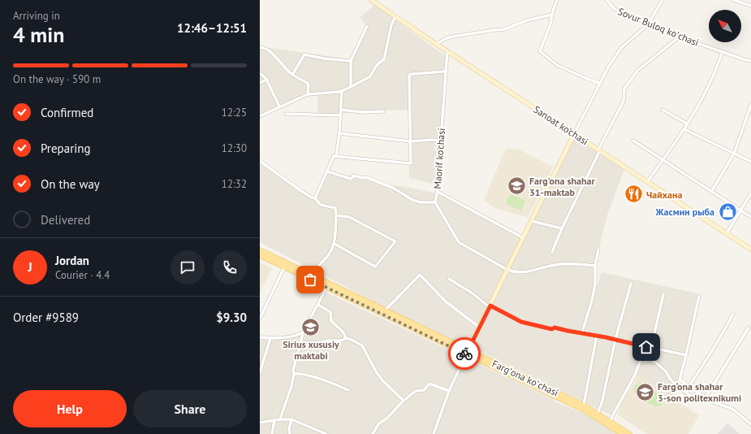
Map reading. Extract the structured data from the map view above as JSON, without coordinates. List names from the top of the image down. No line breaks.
{"streets":{"main road":["Sanoat ko'chasi","Fargʻona koʻchasi"],"street":["Sovur Buloq koʻchasi","Maorif ko'chasi"]},"crossings":[["Sanoat ko'chasi","Maorif ko'chasi"]],"places":{"school or university":["Farg'ona shahar 31-maktab","Sirius xususiy maktabi","Farg‘ona shahar 3-son politexnikumi"],"restaurant":["Чайхана"],"shop":["Жасмин рыба"]},"north":"top left","page":{"heading":["4 min","Arriving in","12:46–12:51"],"panel":["Jordan","Courier · 4.4","Order #9589","$9.30"],"bar":"On the way · 590 m","list":[["Confirmed","12:25"],["Preparing","12:30"],["On the way","12:32"],"Delivered"],"round":"J","buttons":["Help","Share"]}}
